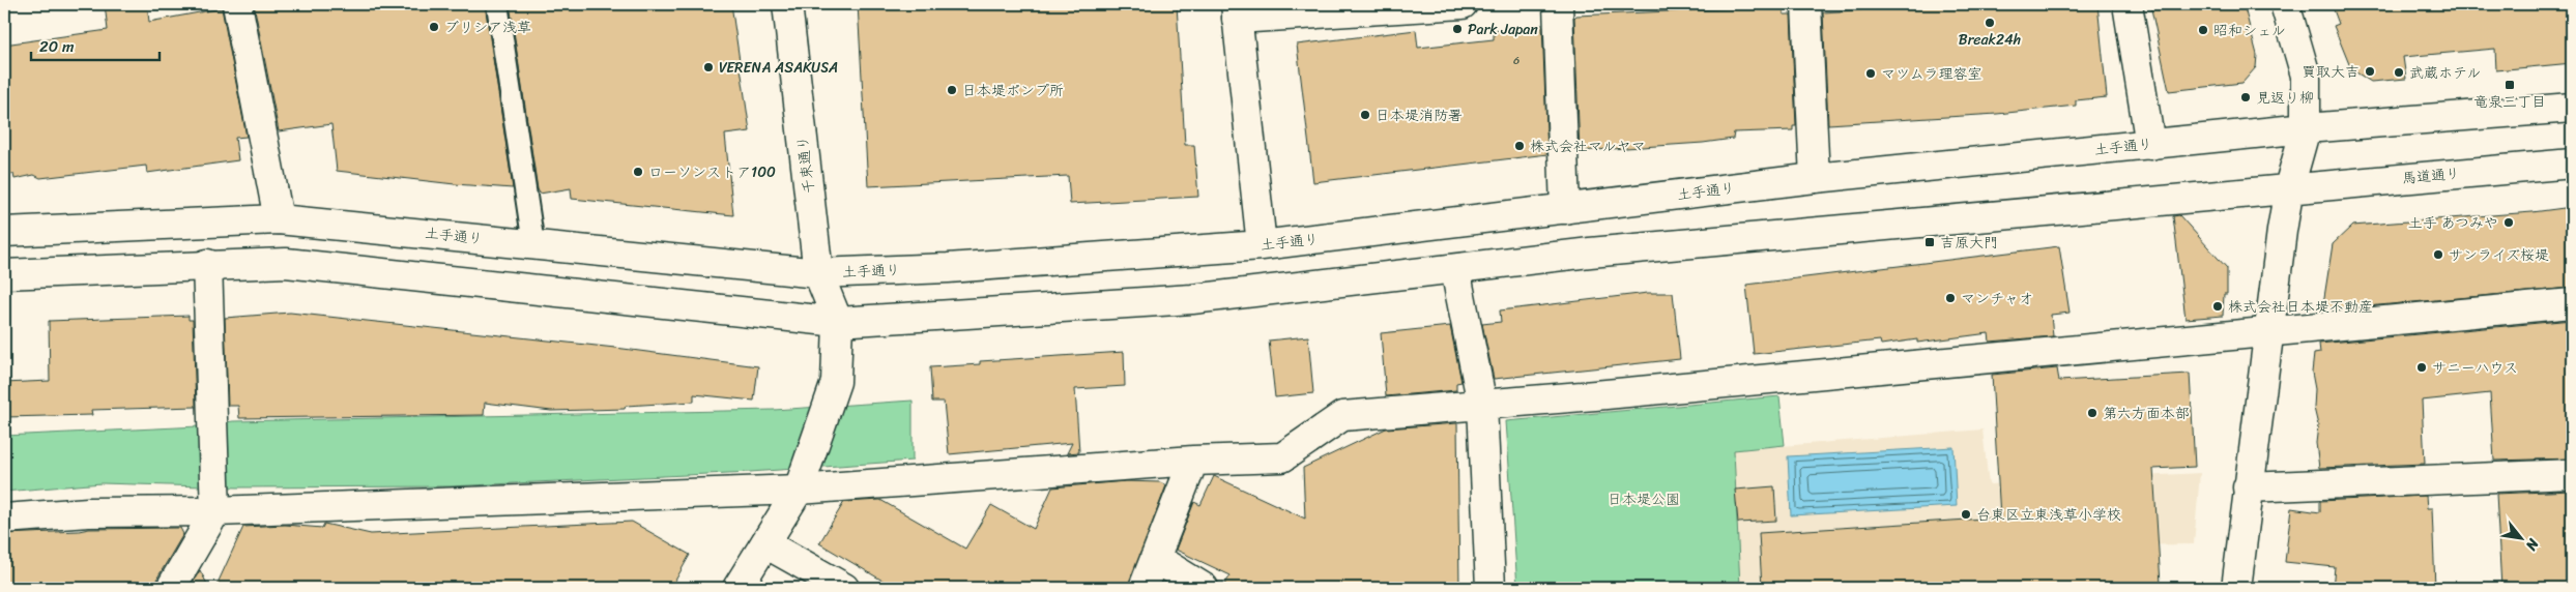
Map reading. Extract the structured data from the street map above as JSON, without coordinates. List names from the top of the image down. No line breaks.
{"streets":{"street":["土手通り","千束通り","馬道通り"]},"crossings":[["土手通り","千束通り"]],"parks":["日本堤公園"],"places":{"other":["Break24h","ブリシア浅草","Park Japan","昭和シェル","VERENA ASAKUSA","買取大吉","武蔵ホテル","マツムラ理容室","日本堤ポンプ所","見返り柳","日本堤消防署","株式会社マルヤマ","ローソンストア100","土手 あつみや","サンライズ桜堤","マンチャオ","株式会社日本堤不動産","サニーハウス","第六方面本部","台東区立東浅草小学校"],"transit":["竜泉三丁目","吉原大門"]},"house_numbers":["6"],"scale_bar":"20 m","north":"bottom right"}
